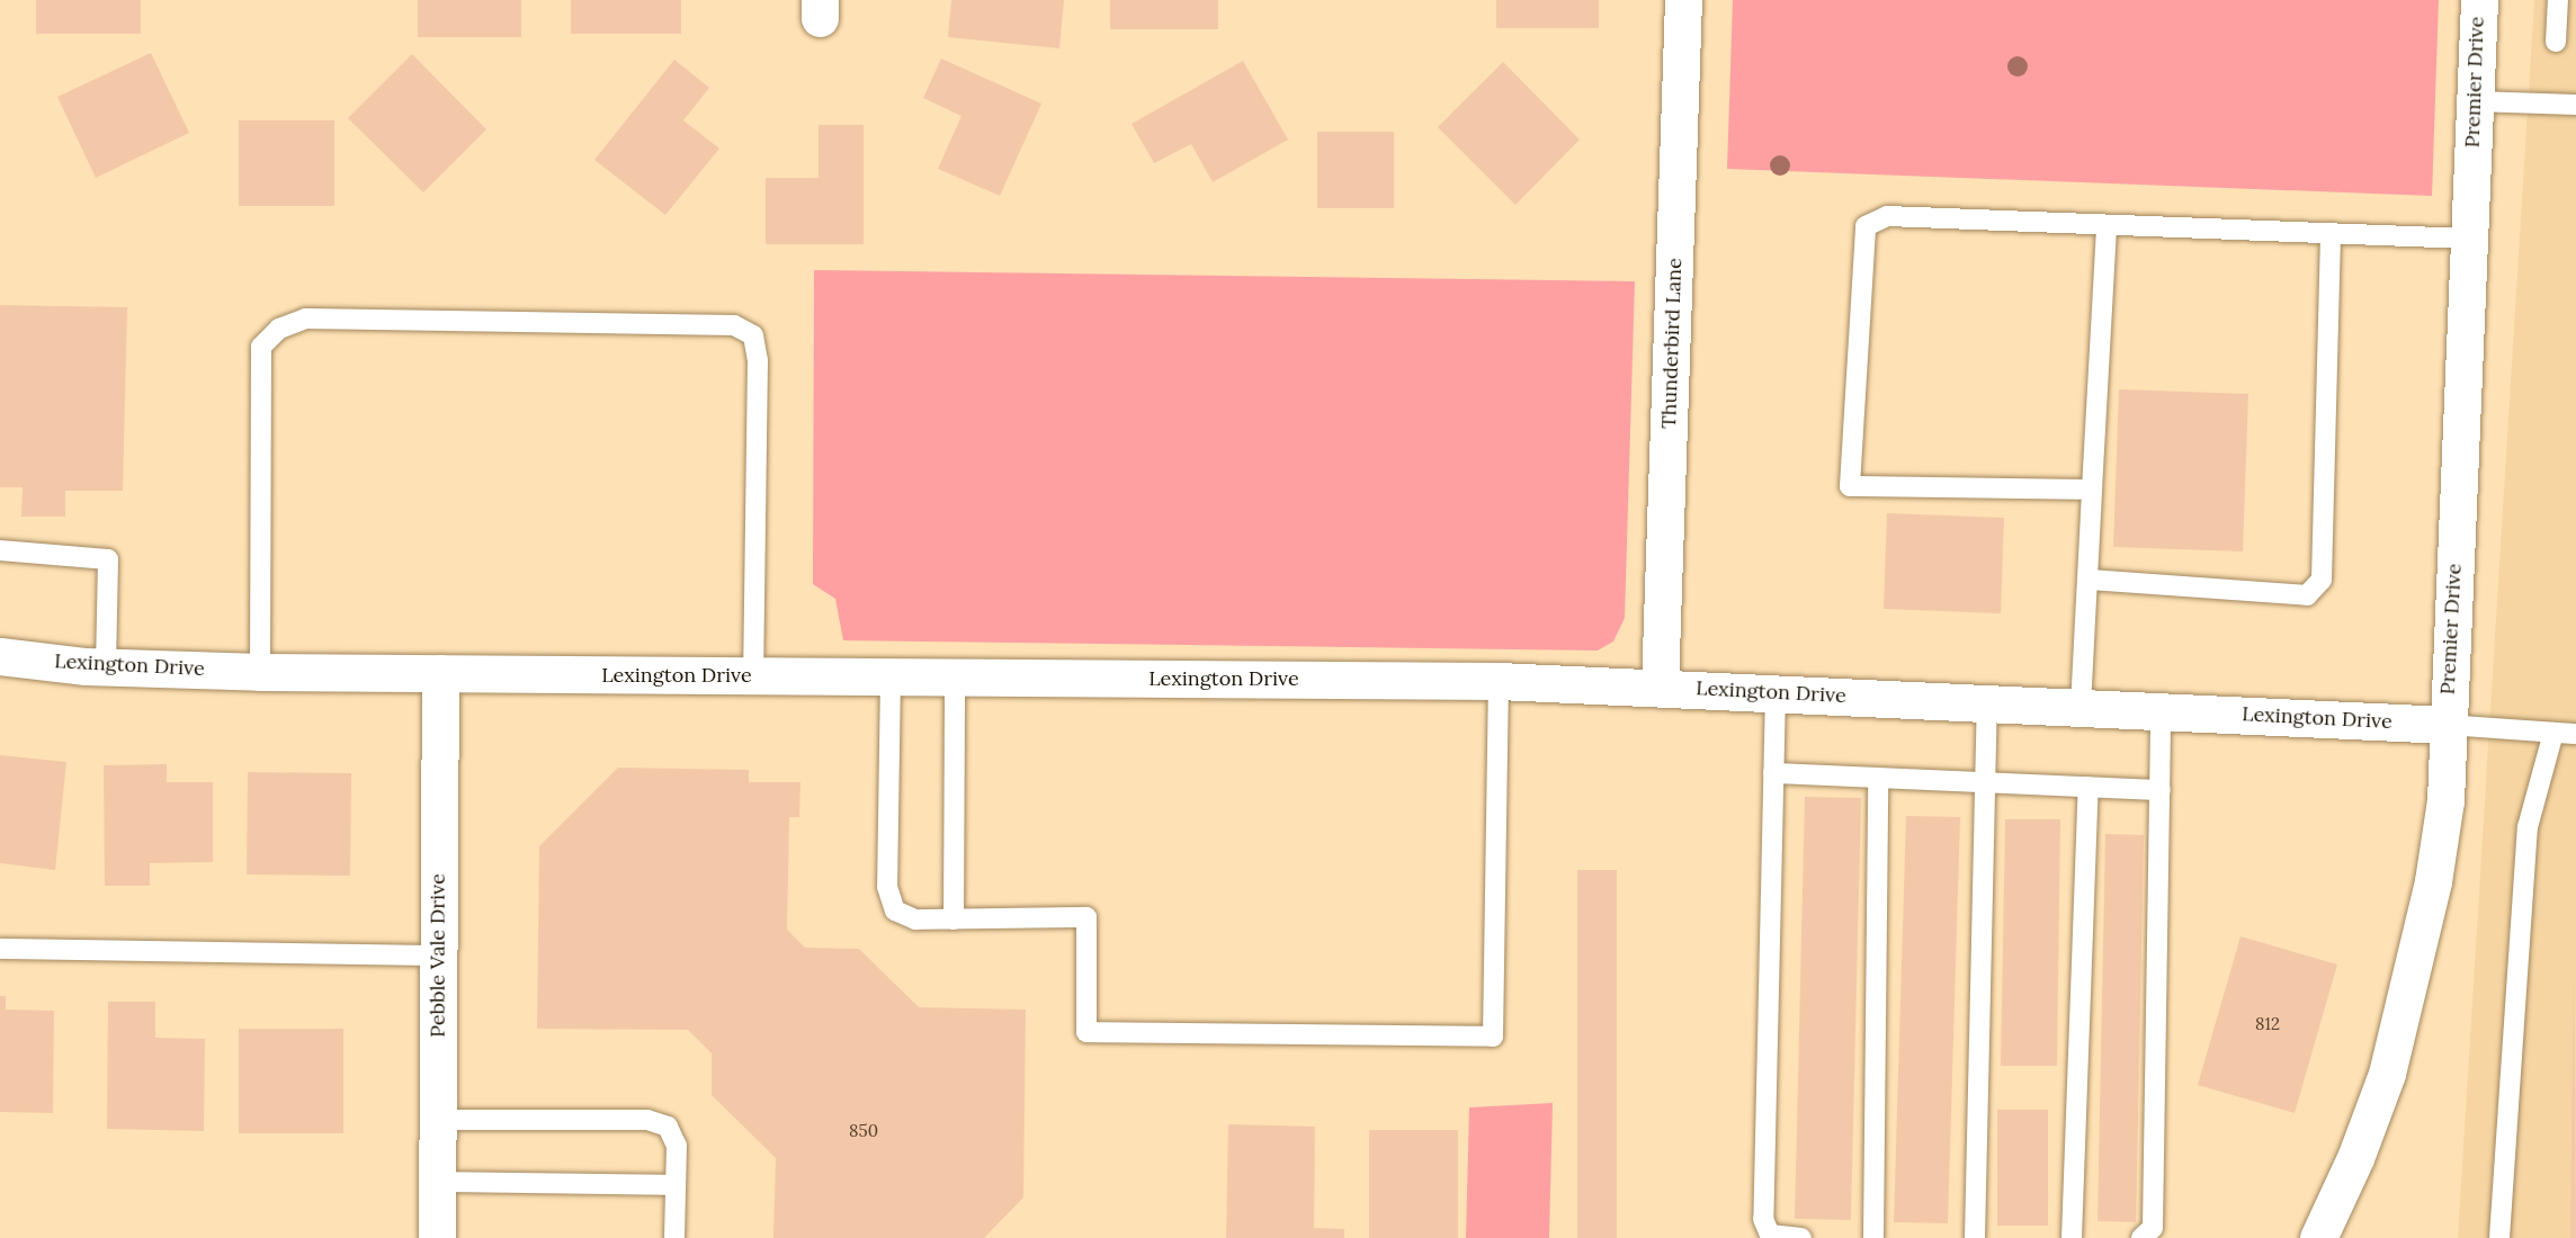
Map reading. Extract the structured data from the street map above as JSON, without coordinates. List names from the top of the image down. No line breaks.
{"streets":{"street":["Premier Drive","Thunderbird Lane","Lexington Drive","Pebble Vale Drive"]},"crossings":[["Premier Drive","Lexington Drive"],["Thunderbird Lane","Lexington Drive"],["Lexington Drive","Pebble Vale Drive"]],"house_numbers":["812","850"]}
